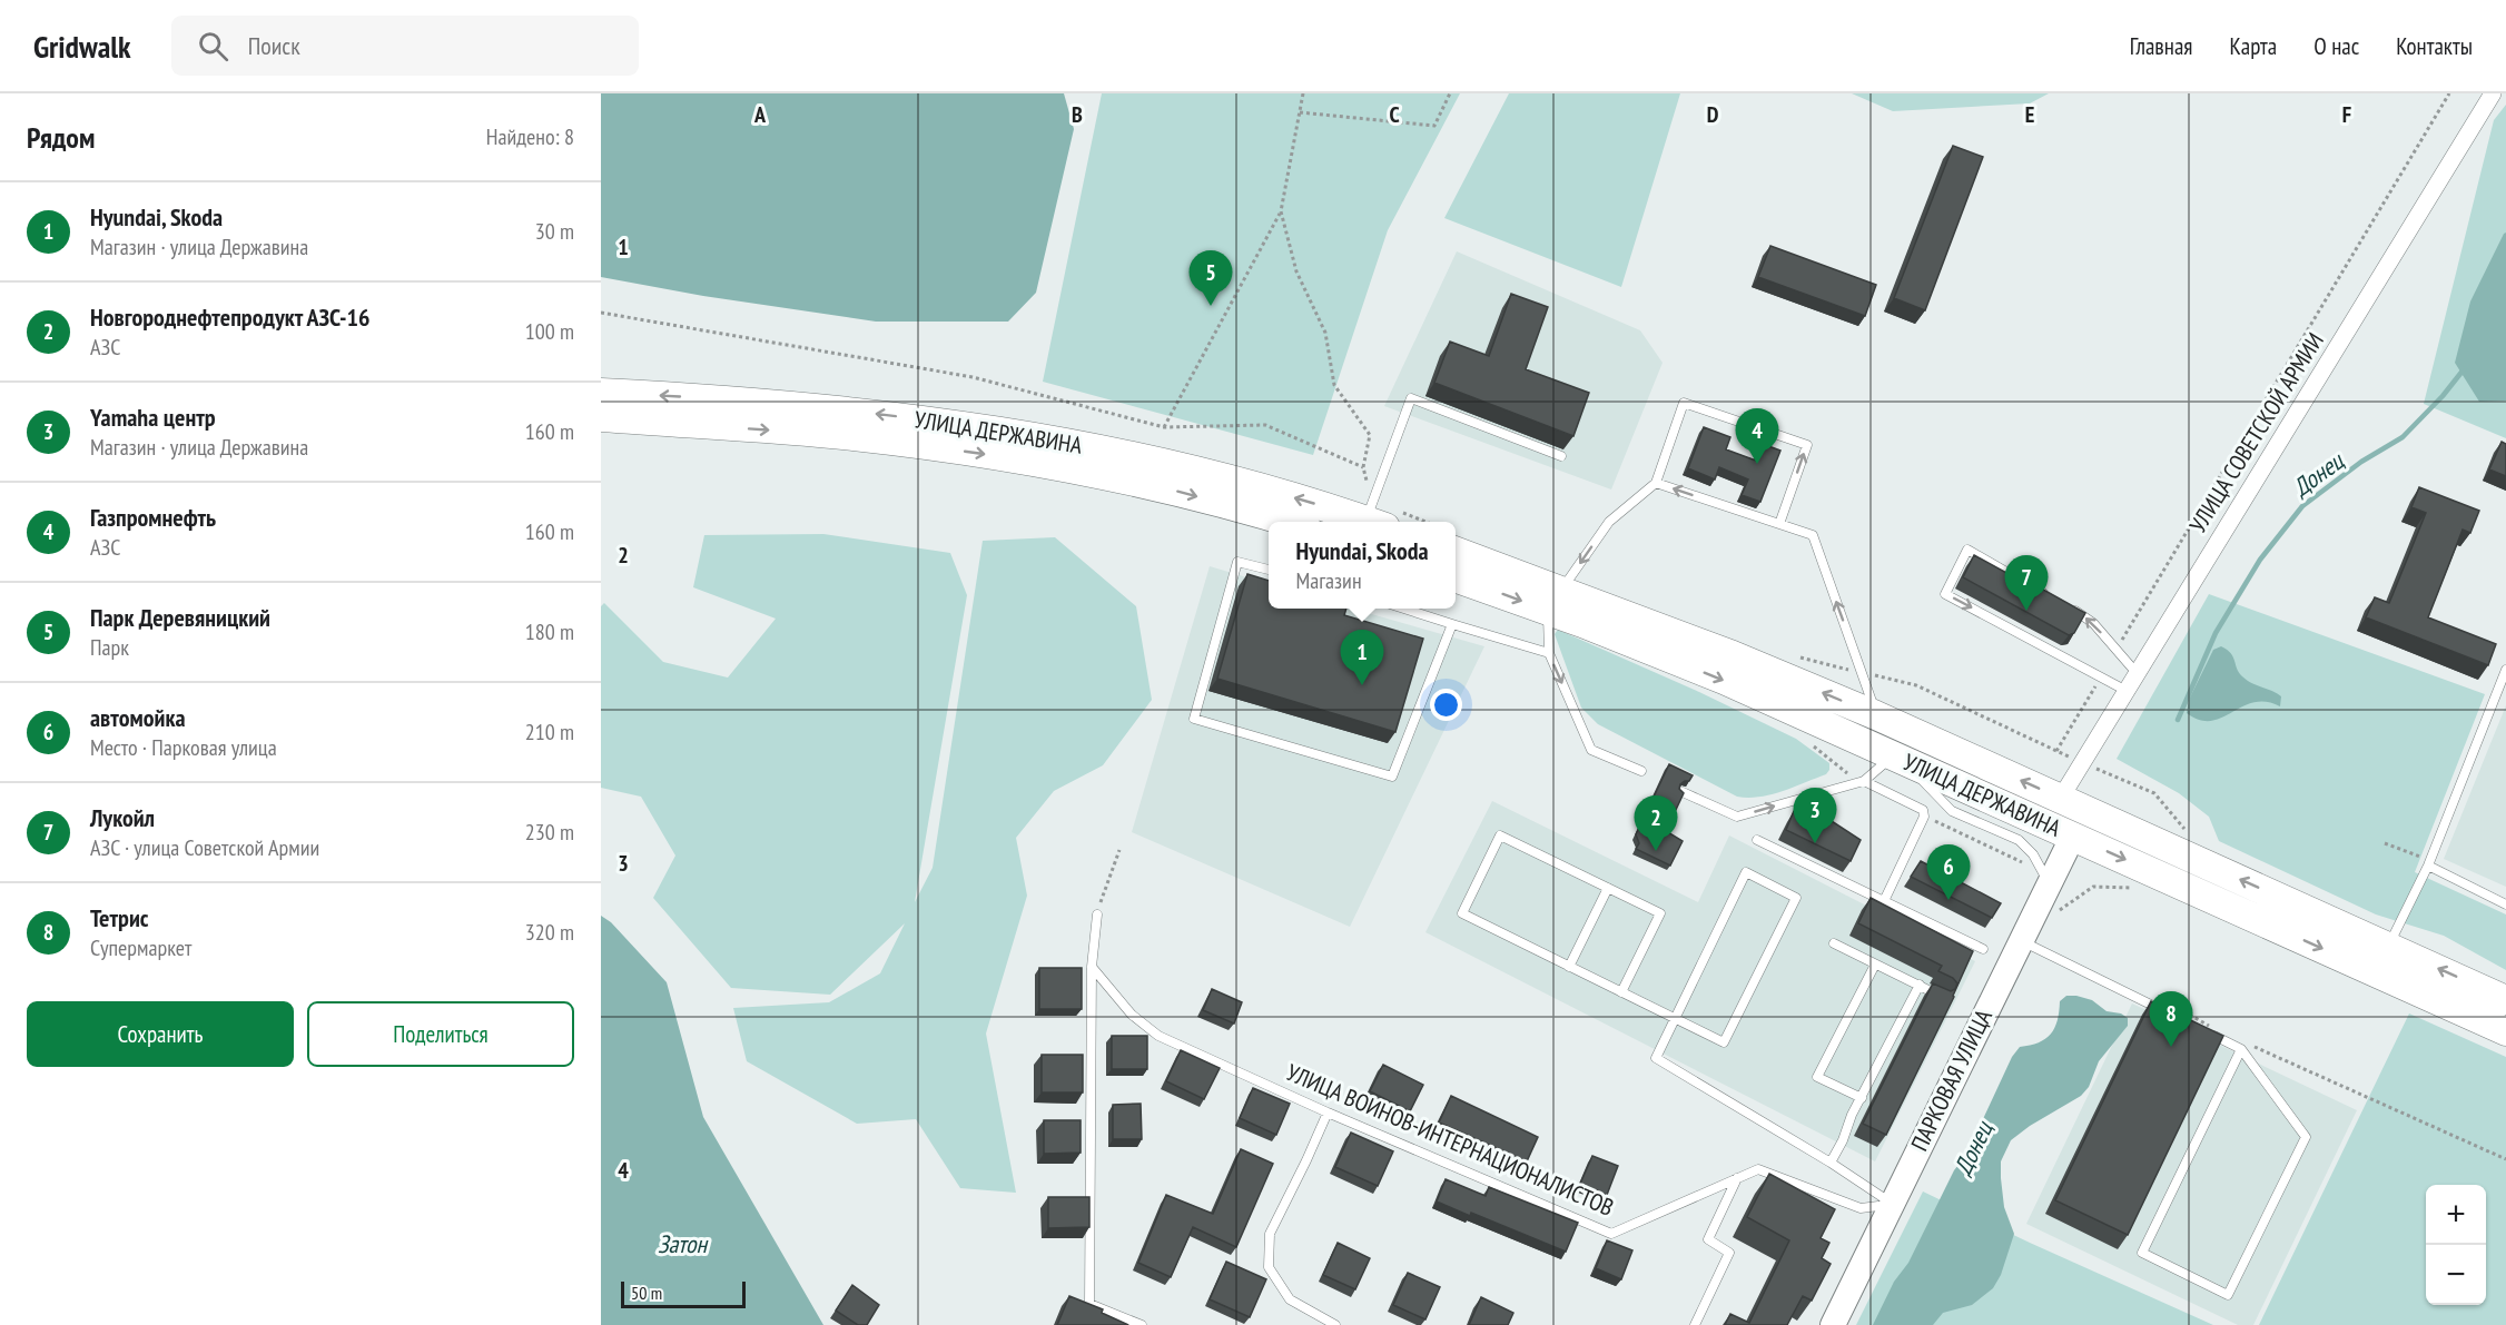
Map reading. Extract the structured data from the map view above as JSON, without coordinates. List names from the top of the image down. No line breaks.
{"streets":{"main road":["УЛИЦА ДЕРЖАВИНА"],"street":["УЛИЦА СОВЕТСКОЙ АРМИИ","ПАРКОВАЯ УЛИЦА"],"lane":["УЛИЦА ВОИНОВ-ИНТЕРНАЦИОНАЛИСТОВ"]},"crossings":[["УЛИЦА ДЕРЖАВИНА","УЛИЦА СОВЕТСКОЙ АРМИИ"],["УЛИЦА ДЕРЖАВИНА","ПАРКОВАЯ УЛИЦА"],["ПАРКОВАЯ УЛИЦА","УЛИЦА ВОИНОВ-ИНТЕРНАЦИОНАЛИСТОВ"]],"water":["Донец","Затон"],"scale_bar":"50 m","page":{"header":"Gridwalk","search":"Поиск","nav":["Главная","Карта","О нас","Контакты"],"heading":["Рядом","Найдено: 8"],"list":[{"mark":"1","name":"Hyundai, Skoda","note":"Магазин · улица Державина","value":"30 m"},{"mark":"2","name":"Новгороднефтепродукт АЗС-16","note":"АЗС","value":"100 m"},{"mark":"3","name":"Yamaha центр","note":"Магазин · улица Державина","value":"160 m"},{"mark":"4","name":"Газпромнефть","note":"АЗС","value":"160 m"},{"mark":"5","name":"Парк Деревяницкий","note":"Парк","value":"180 m"},{"mark":"6","name":"автомойка","note":"Место · Парковая улица","value":"210 m"},{"mark":"7","name":"Лукойл","note":"АЗС · улица Советской Армии","value":"230 m"},{"mark":"8","name":"Тетрис","note":"Супермаркет","value":"320 m"}],"pins":["5","4","7","1","3","2","6","8"],"popup":["Hyundai, Skoda","Магазин"],"buttons":["Сохранить","Поделиться"],"map_buttons":["+","−"],"scale":"50 m"},"grid":{"columns":["A","B","C","D","E","F"],"rows":["1","2","3","4"]}}
